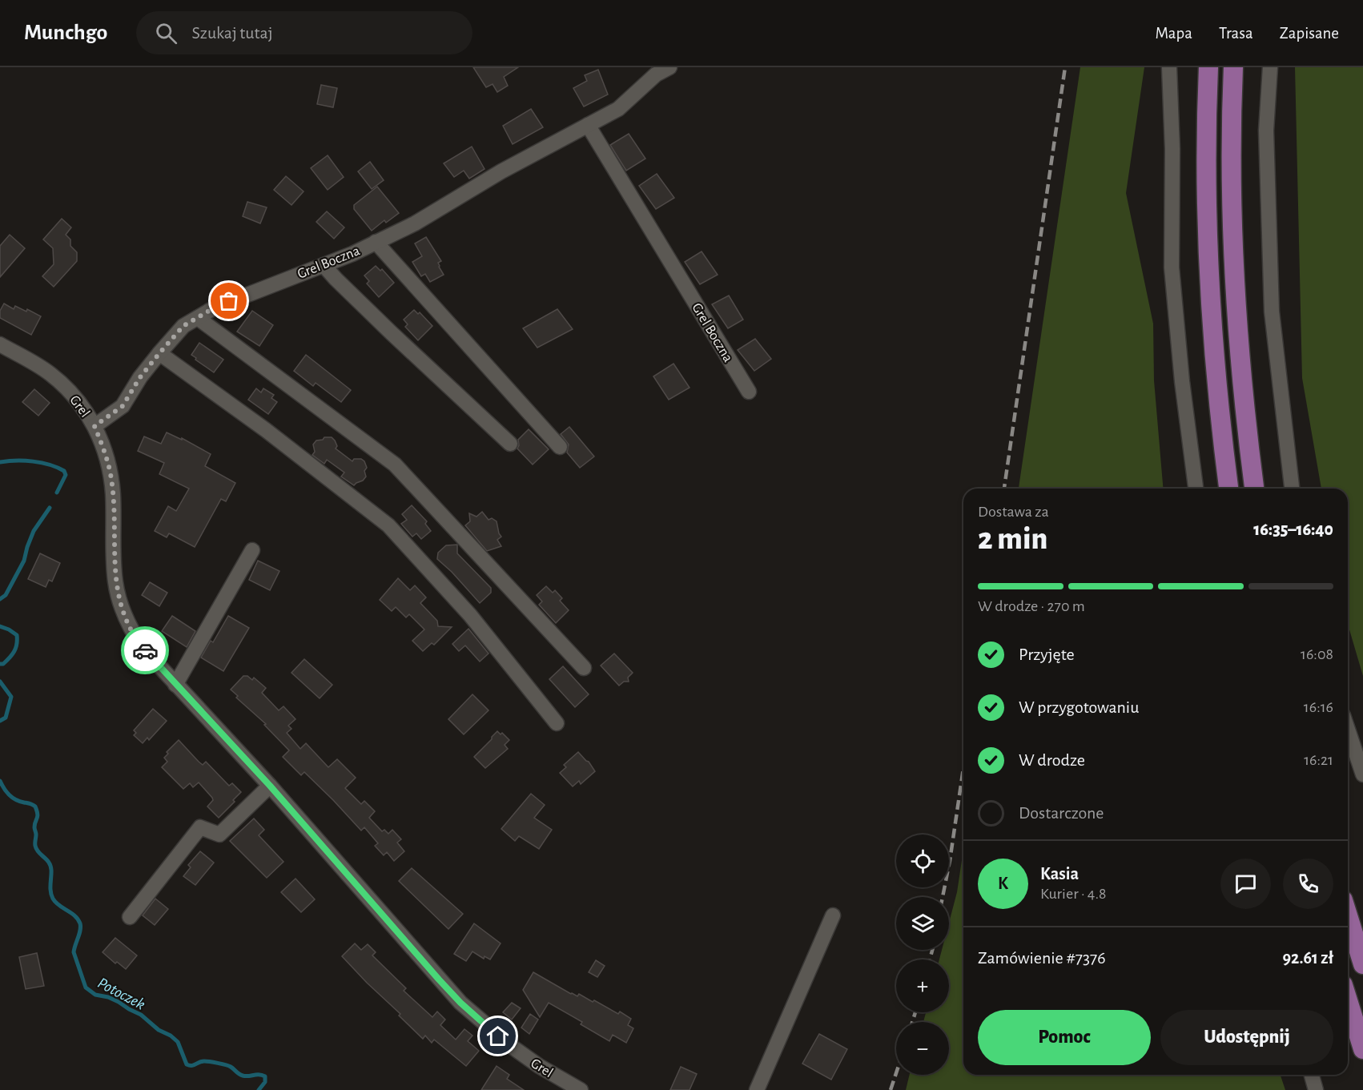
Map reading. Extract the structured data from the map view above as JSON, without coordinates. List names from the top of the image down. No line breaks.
{"streets":{"street":["Grel Boczna","Grel"]},"crossings":[["Grel Boczna","Grel"]],"water":["Potoczek"],"page":{"header":"Munchgo","search":"Szukaj tutaj","nav":["Mapa","Trasa","Zapisane"],"heading":["2 min","Dostawa za","16:35–16:40"],"panel":["Kasia","Kurier · 4.8","Zamówienie #7376","92.61 zł"],"bar":"W drodze · 270 m","list":[["Przyjęte","16:08"],["W przygotowaniu","16:16"],["W drodze","16:21"],"Dostarczone"],"map_buttons":["+","−"],"round":"K","buttons":["Pomoc","Udostępnij"]}}
